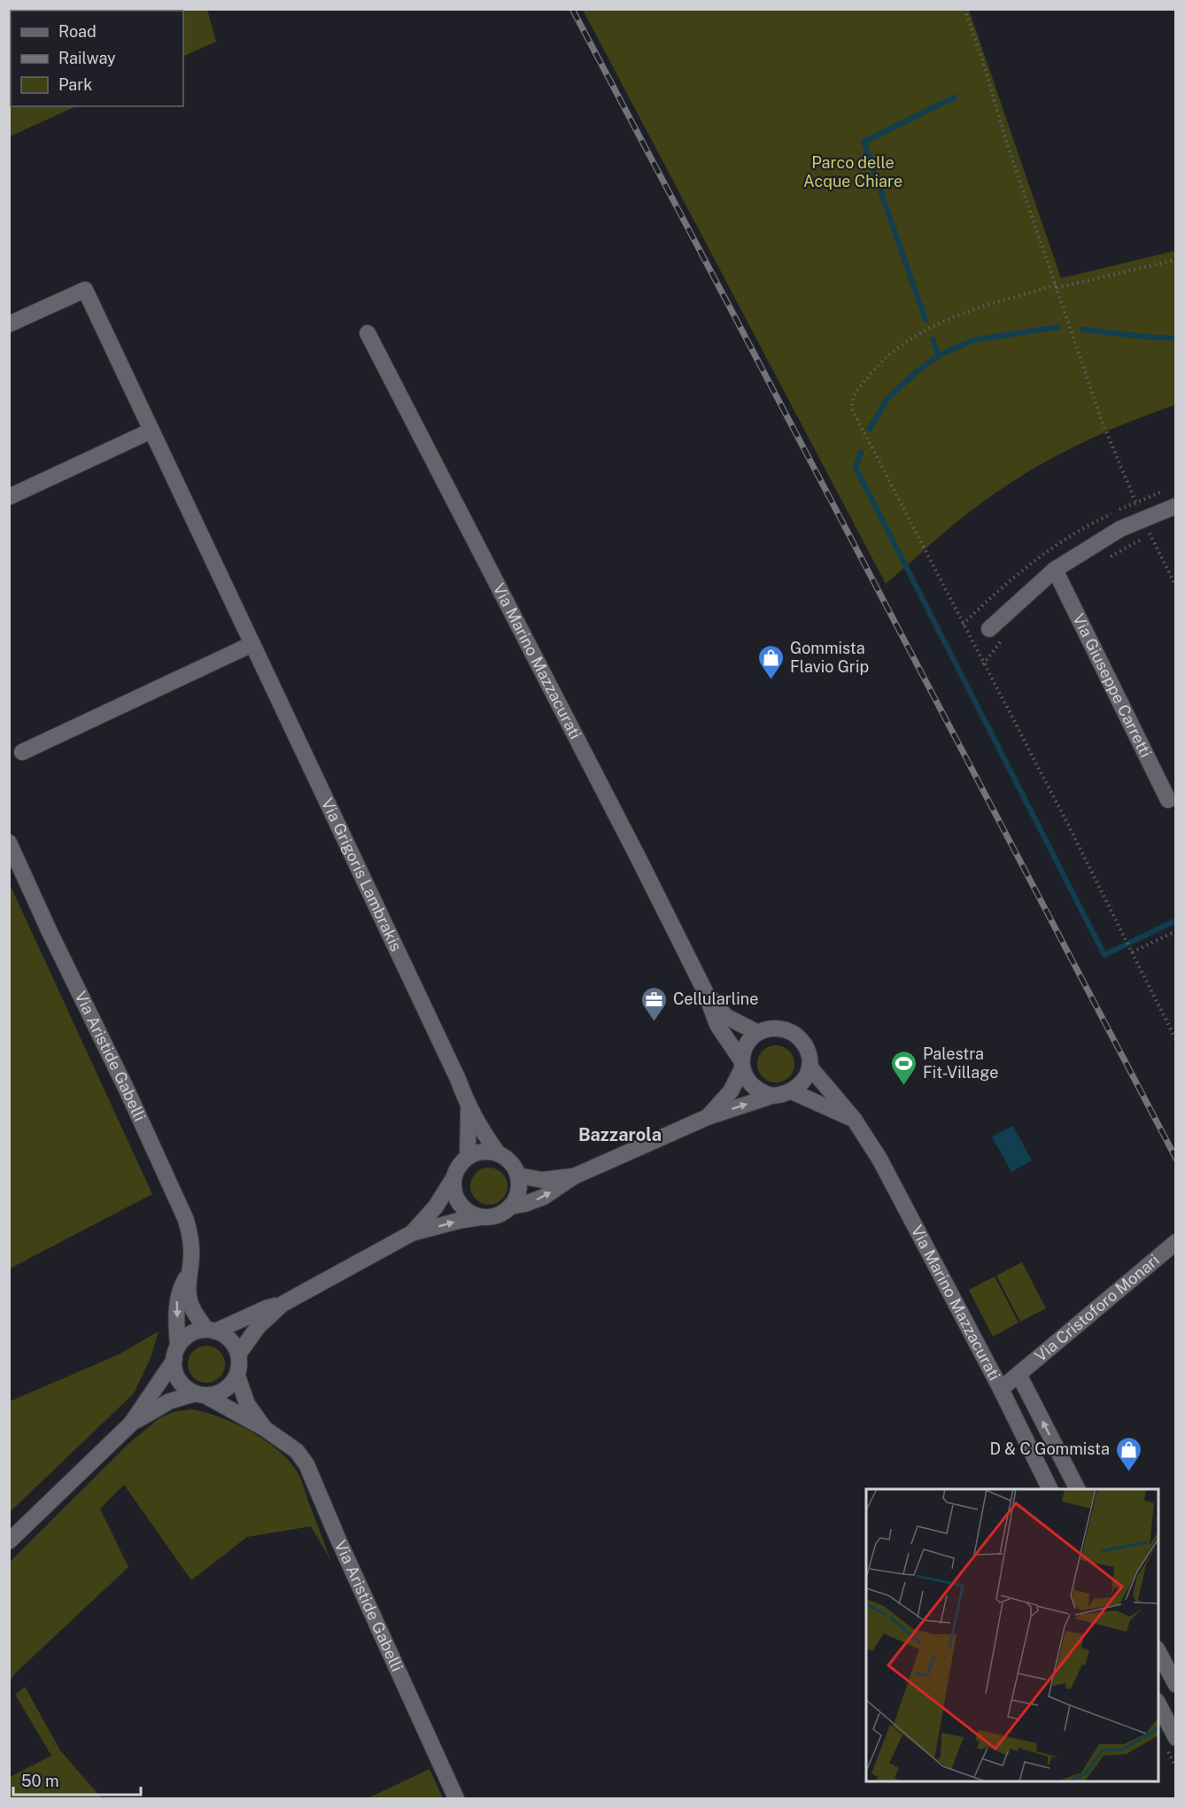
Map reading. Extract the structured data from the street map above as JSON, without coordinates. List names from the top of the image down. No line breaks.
{"streets":{"street":["Via Marino Mazzacurati","Via Giuseppe Carretti","Via Grigoris Lambrakis","Via Aristide Gabelli","Via Cristoforo Monari"]},"crossings":[["Via Marino Mazzacurati","Via Cristoforo Monari"]],"districts":["Bazzarola"],"parks":["Parco delle Acque Chiare"],"places":{"shop":["Gommista Flavio Grip","D & C Gommista"],"office":["Cellularline"],"sports":["Palestra Fit-Village"]},"legend":["Road","Railway","Park"],"scale_bar":"50 m"}
